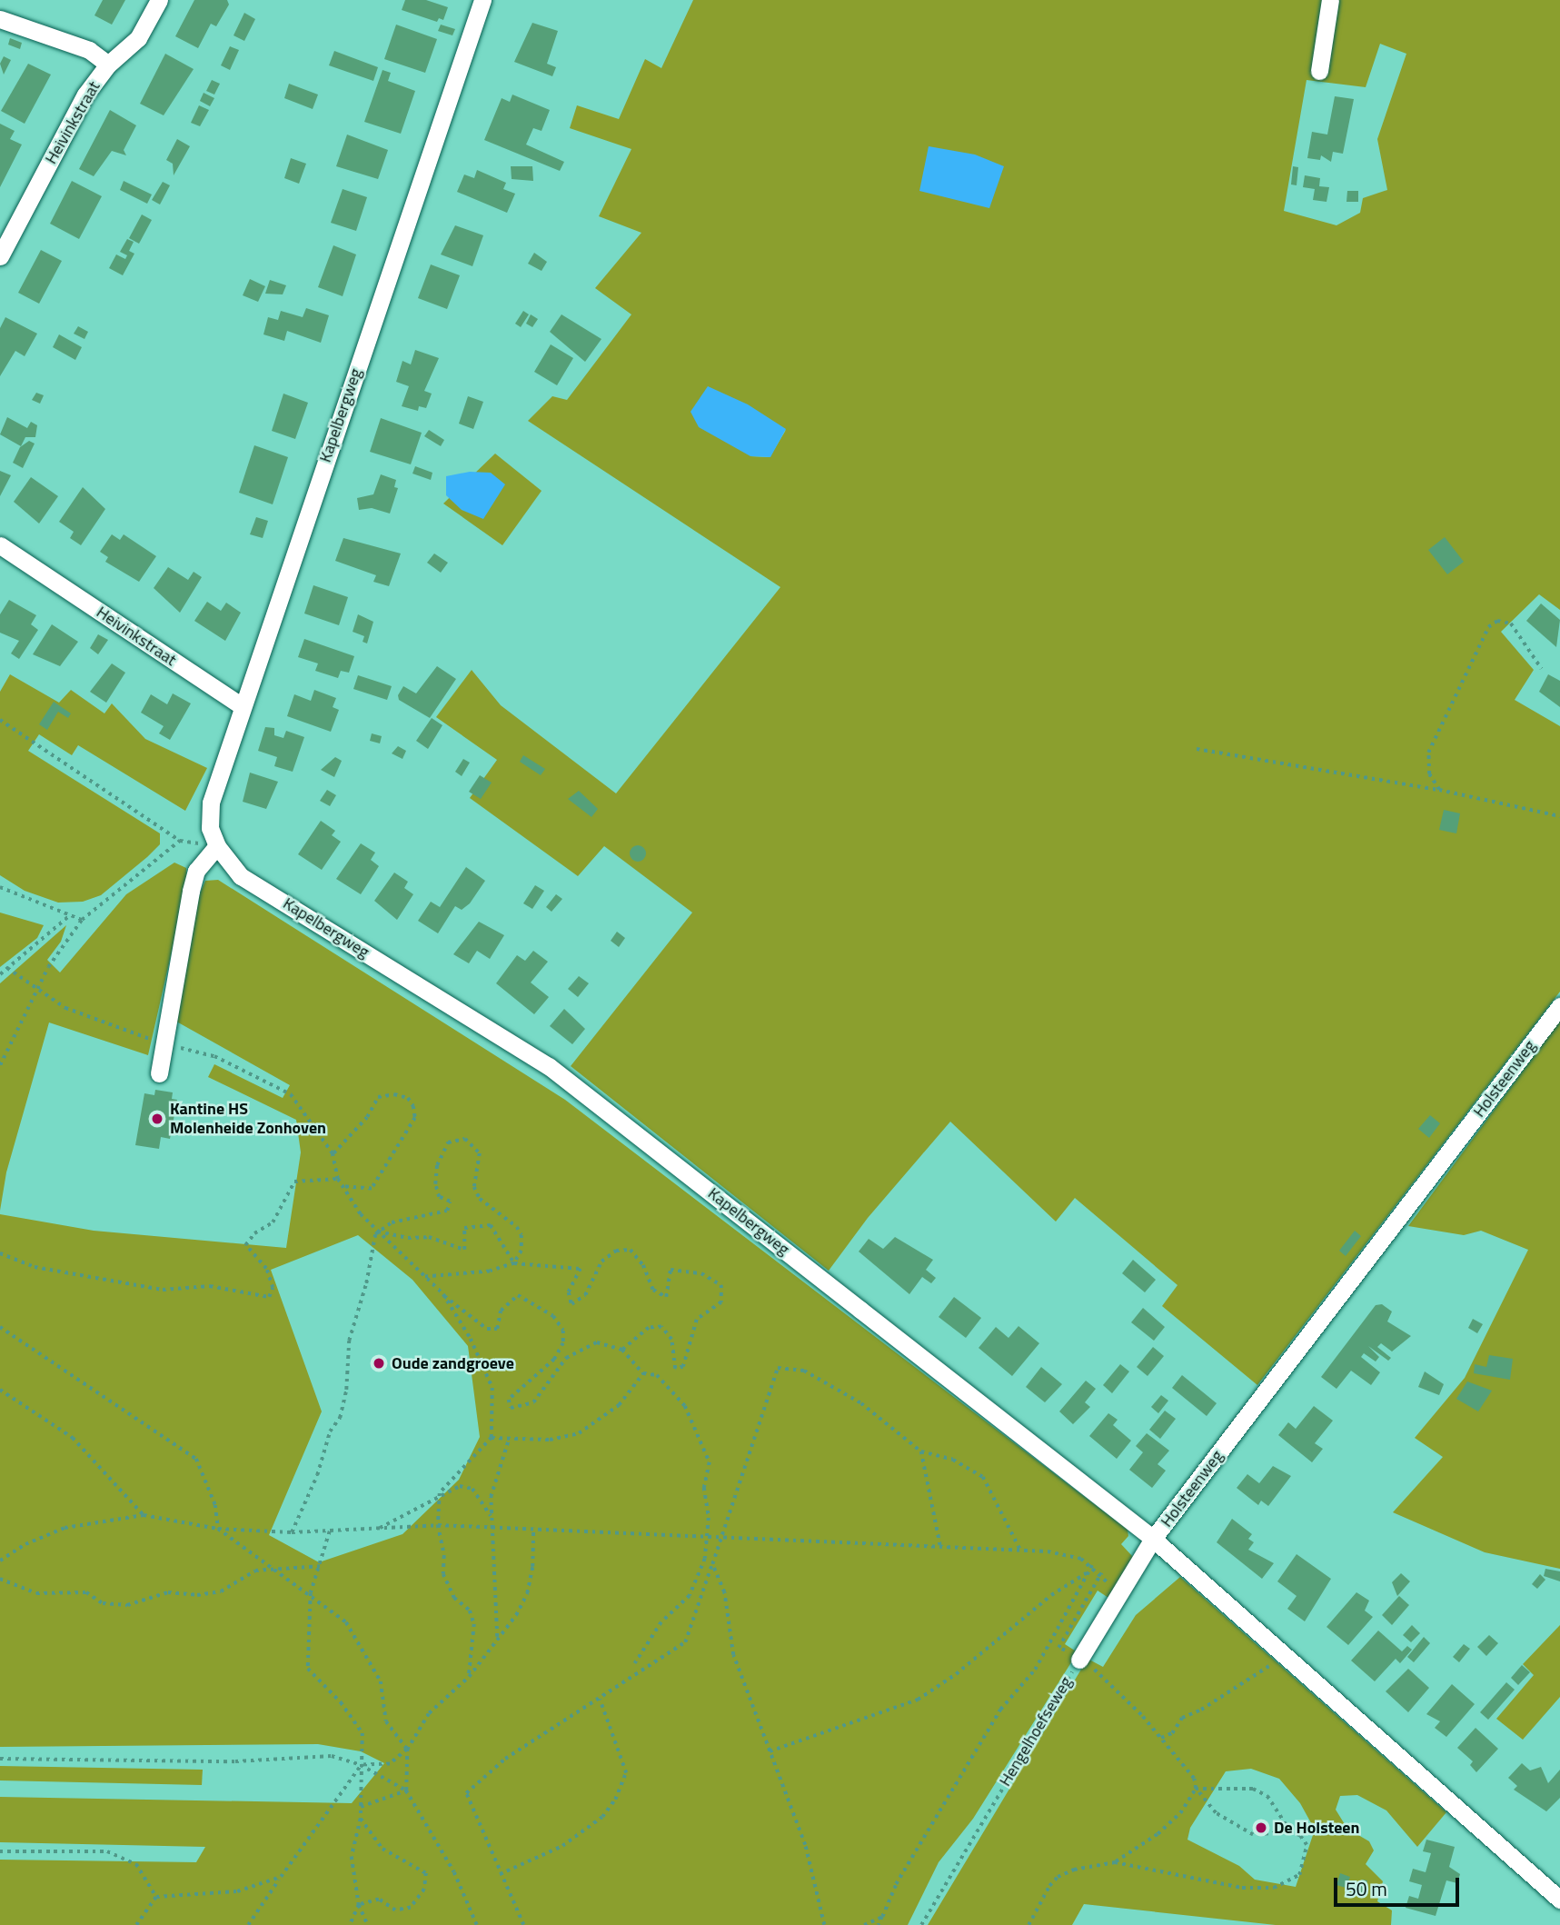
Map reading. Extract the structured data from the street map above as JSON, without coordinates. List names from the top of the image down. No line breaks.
{"streets":{"street":["Heivinkstraat","Kapelbergweg","Holsteenweg","Hengelhoefseweg"]},"crossings":[["Heivinkstraat","Kapelbergweg"],["Kapelbergweg","Holsteenweg"],["Kapelbergweg","Hengelhoefseweg"],["Holsteenweg","Hengelhoefseweg"]],"places":["Kantine HS Molenheide Zonhoven","Oude zandgroeve","De Holsteen"],"scale_bar":"50 m"}
